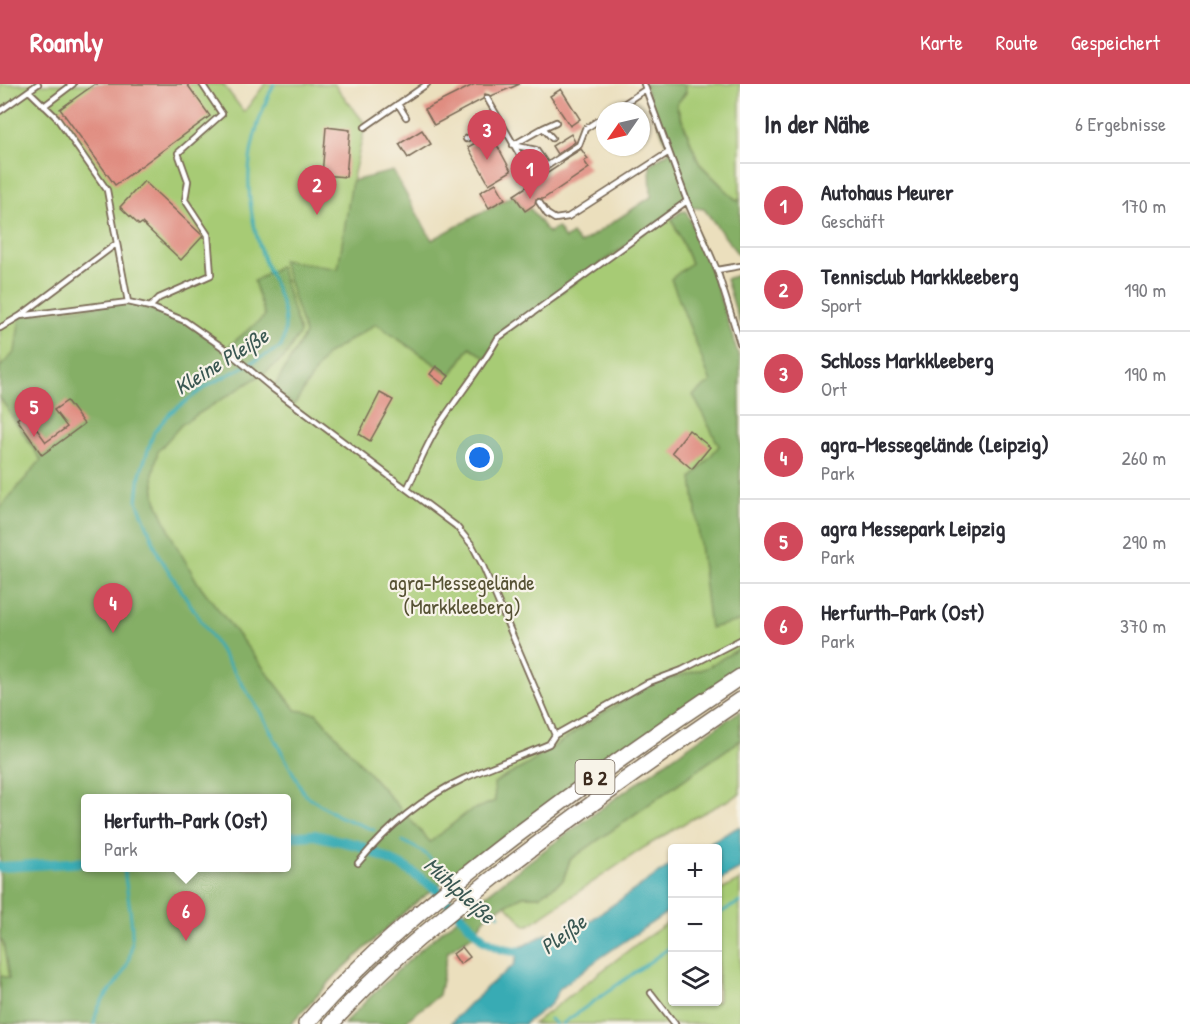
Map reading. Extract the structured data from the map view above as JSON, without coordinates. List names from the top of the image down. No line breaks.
{"streets":{"highway":["B 2"]},"water":["Kleine Pleiße","Mühlpleiße","Pleiße"],"parks":["agra-Messegelände (Markkleeberg)"],"north":"bottom left","page":{"header":"Roamly","nav":["Karte","Route","Gespeichert"],"heading":["In der Nähe","6 Ergebnisse"],"pins":["3","1","2","5","4","6"],"list":[{"mark":"1","name":"Autohaus Meurer","note":"Geschäft","value":"170 m"},{"mark":"2","name":"Tennisclub Markkleeberg","note":"Sport","value":"190 m"},{"mark":"3","name":"Schloss Markkleeberg","note":"Ort","value":"190 m"},{"mark":"4","name":"agra-Messegelände (Leipzig)","note":"Park","value":"260 m"},{"mark":"5","name":"agra Messepark Leipzig","note":"Park","value":"290 m"},{"mark":"6","name":"Herfurth-Park (Ost)","note":"Park","value":"370 m"}],"popup":["Herfurth-Park (Ost)","Park"],"map_buttons":["+","−"]}}
